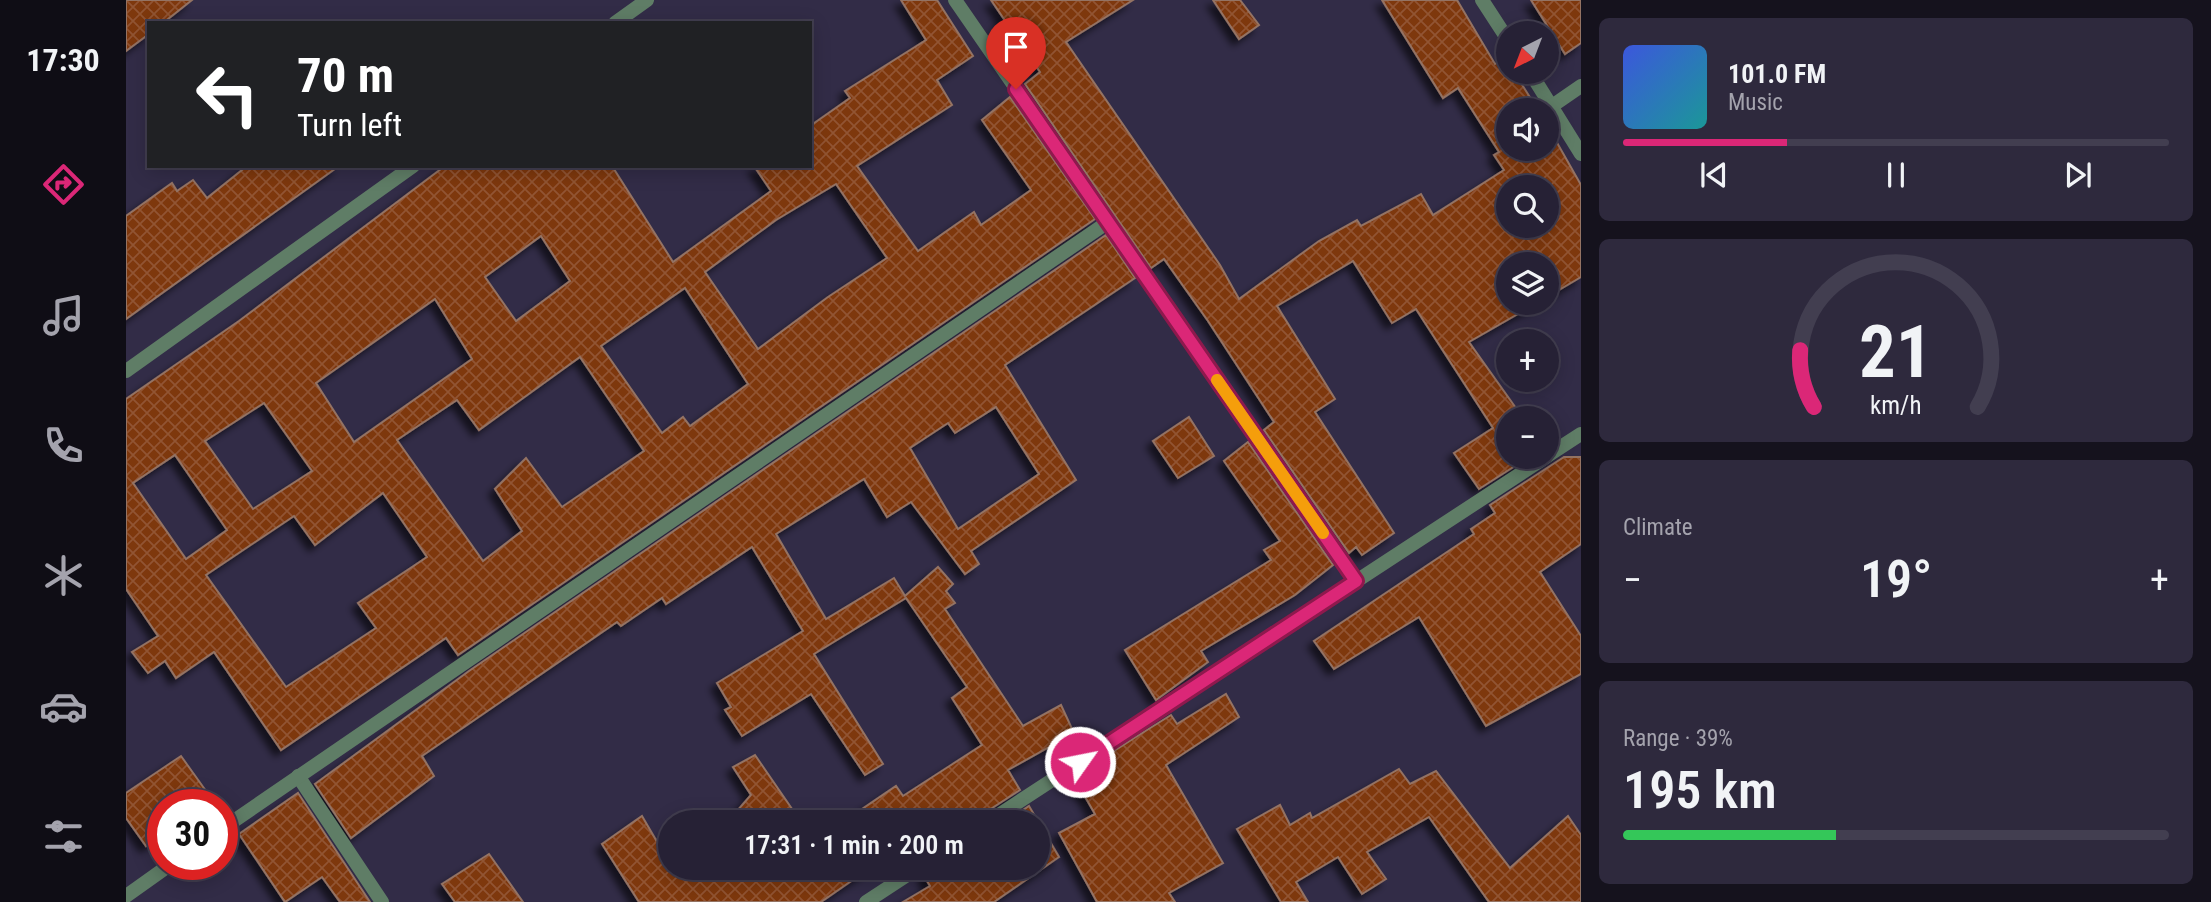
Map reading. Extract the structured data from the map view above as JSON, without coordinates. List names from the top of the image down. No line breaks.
{"north":"bottom left","page":{"tabs":"17:30","map_buttons":["+","−"],"turn":["70 m","Turn left"],"song":["101.0 FM","Music"],"tile":["Climate",["Range · 39%","195 km"]],"heat":["−","19°","+"],"limit":"30","trip":"17:31 · 1 min · 200 m","gauge":["21","km/h"]}}
